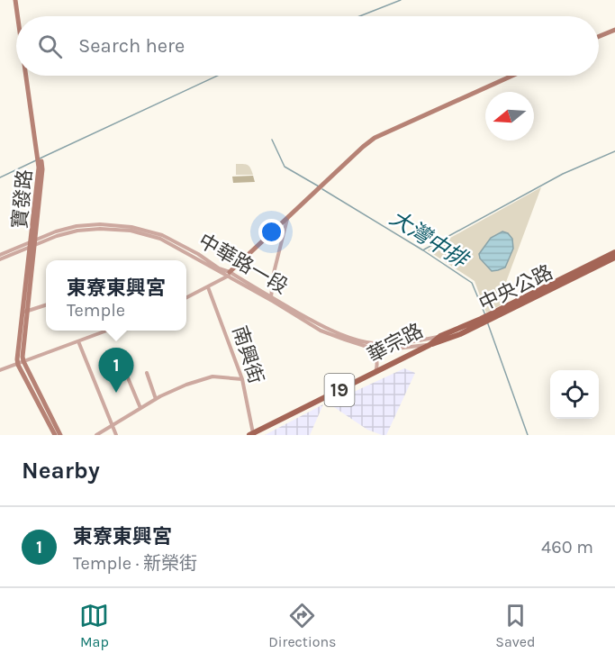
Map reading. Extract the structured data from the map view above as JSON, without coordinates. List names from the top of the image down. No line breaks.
{"streets":{"main road":["寶發路","中央公路","華宗路","19"],"street":["中華路一段","南興街"]},"crossings":[["寶發路","中華路一段"],["中華路一段","中央公路"],["中華路一段","華宗路"],["中央公路","華宗路"],["華宗路","南興街"]],"water":["大灣中排"],"north":"left","page":{"search":"Search here","popup":["東寮東興宮","Temple"],"pins":"1","heading":"Nearby","list":[{"mark":"1","name":"東寮東興宮","note":"Temple · 新榮街","value":"460 m"}],"nav":["Map","Directions","Saved"]}}
